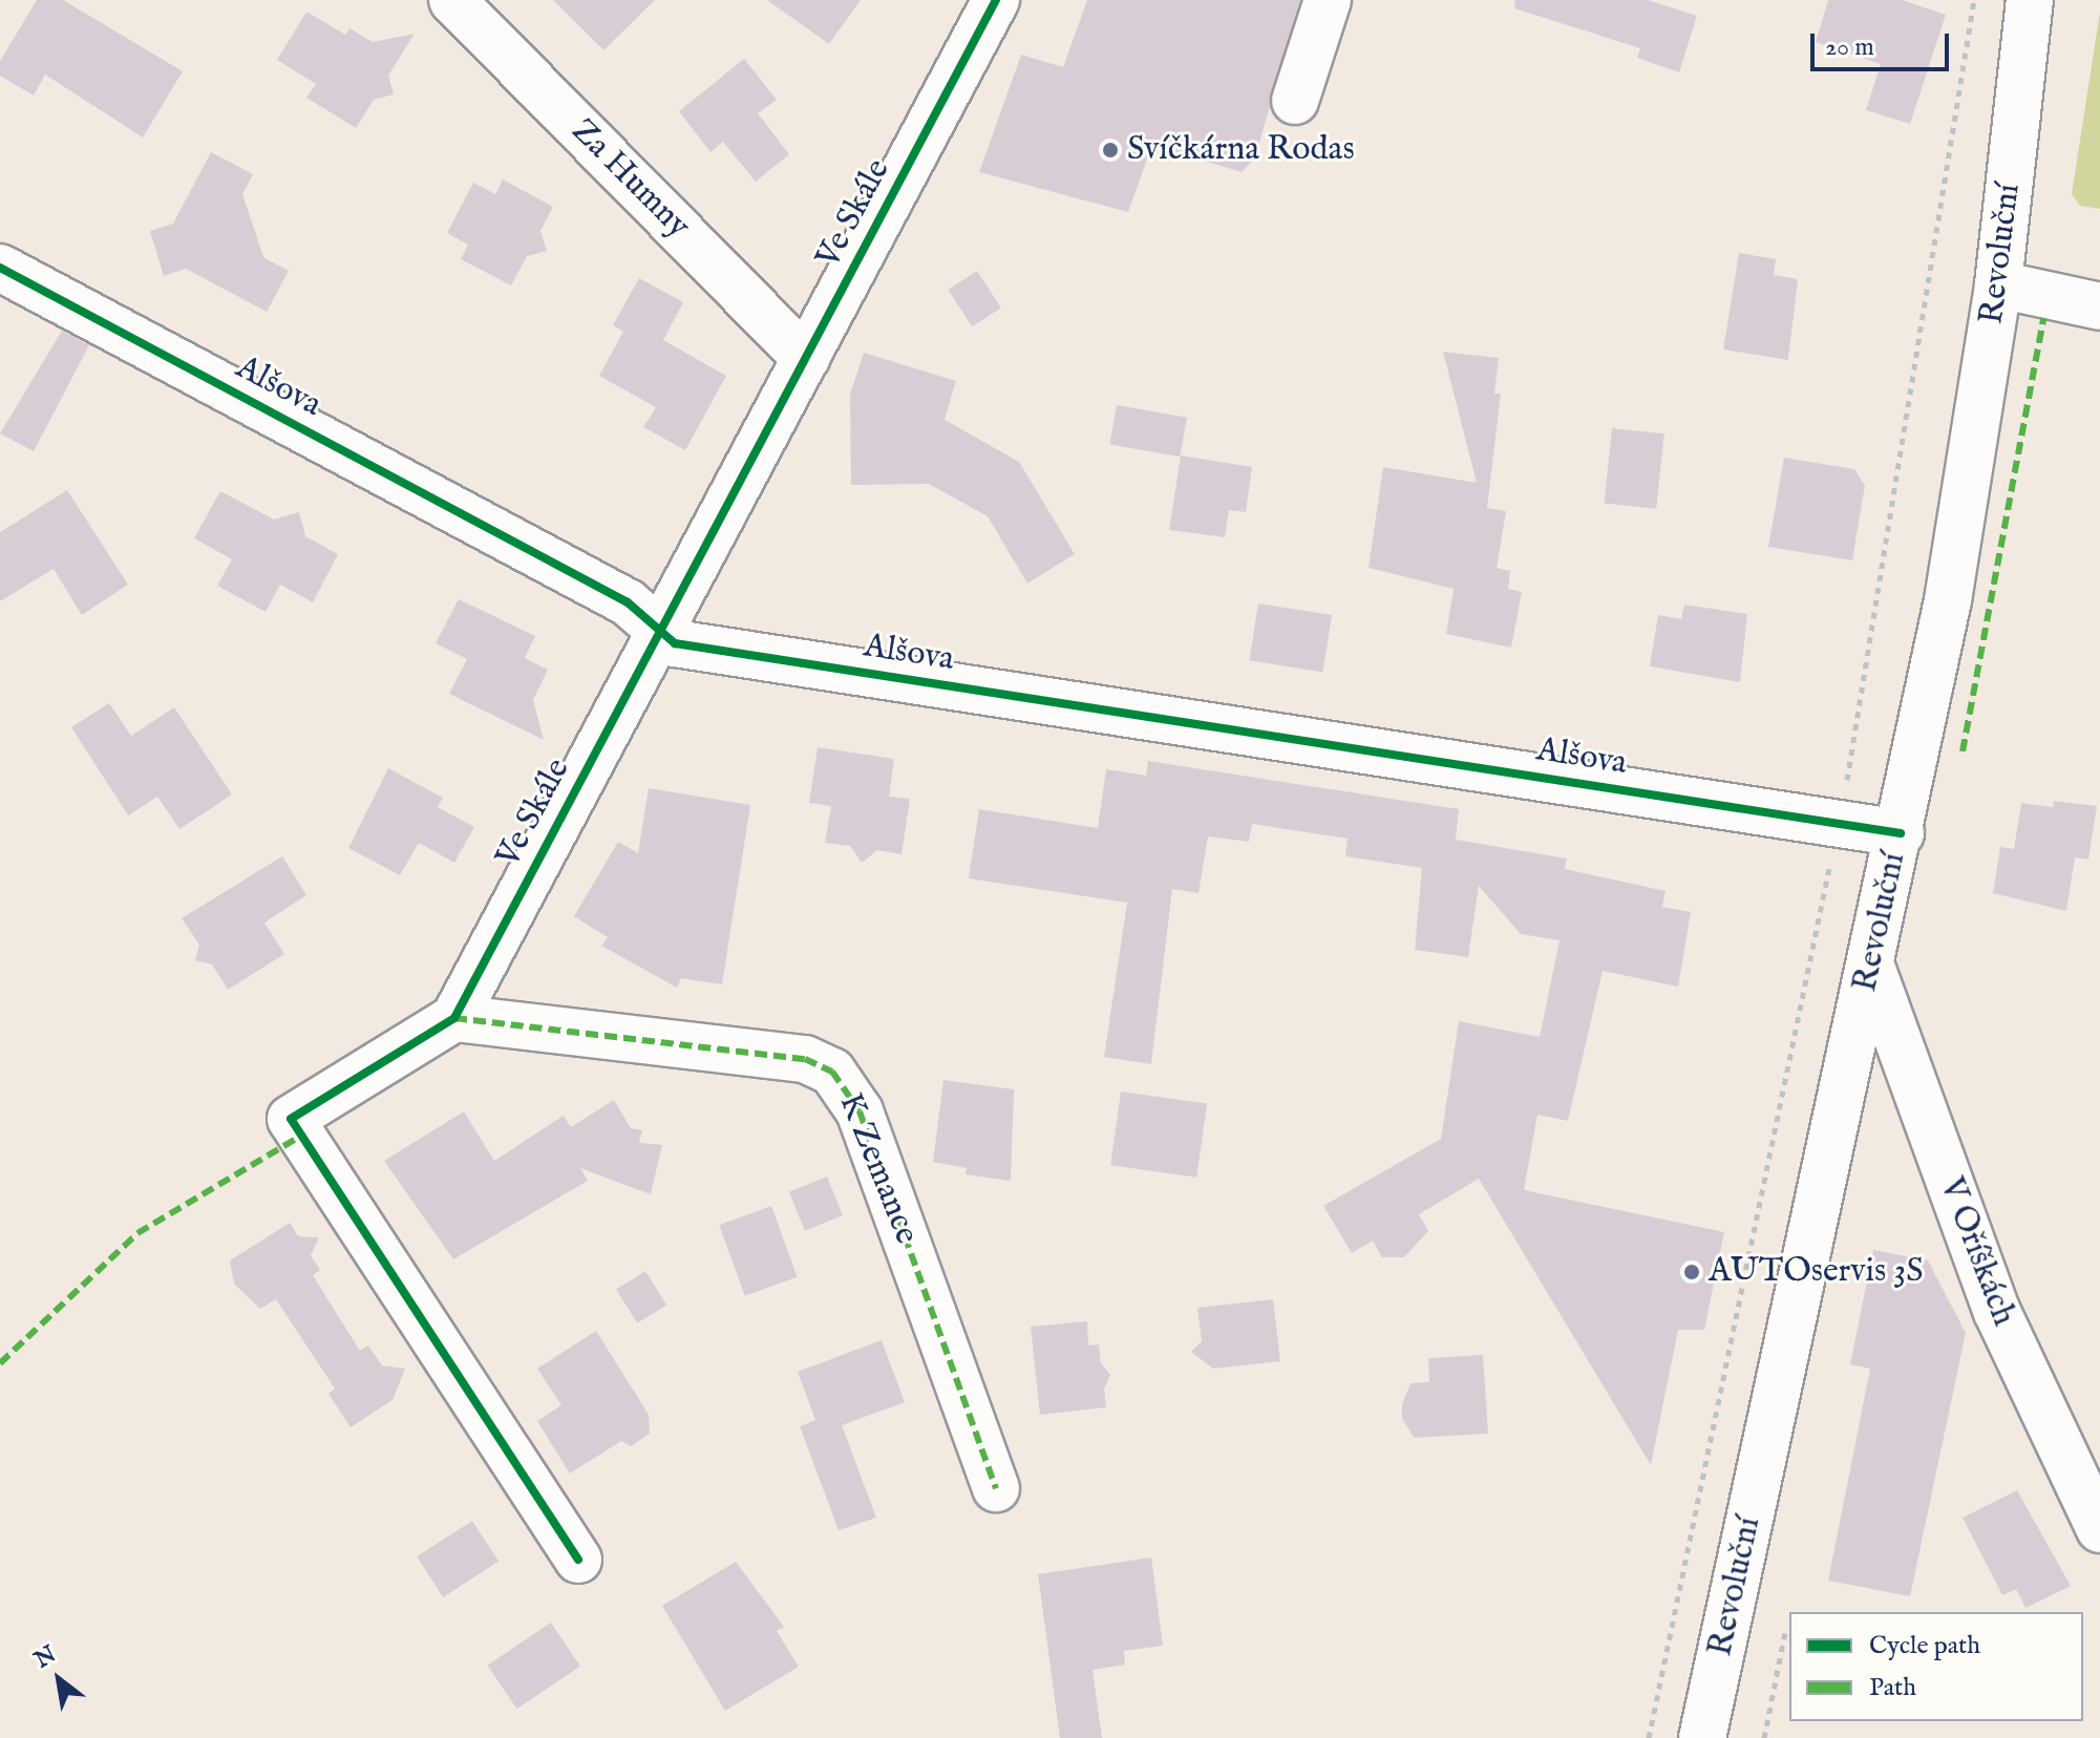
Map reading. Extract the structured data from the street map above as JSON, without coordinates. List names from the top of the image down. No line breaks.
{"streets":{"street":["Za Humny","Ve Skále","Revoluční","Alšova","K Zemance","V Oříškách"]},"crossings":[["Za Humny","Ve Skále"],["Ve Skále","Alšova"],["Ve Skále","K Zemance"],["Revoluční","Alšova"],["Revoluční","V Oříškách"]],"places":["Svíčkárna Rodas","AUTOservis 3S"],"legend":["Cycle path","Path"],"scale_bar":"20 m","north":"top left"}
